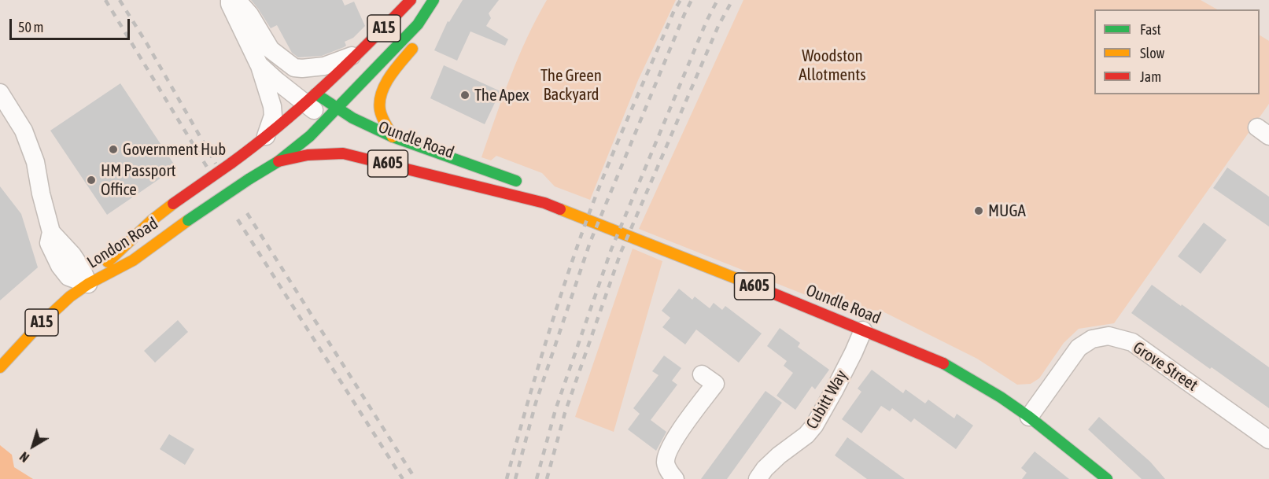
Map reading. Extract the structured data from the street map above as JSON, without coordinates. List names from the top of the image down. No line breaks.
{"streets":{"main road":["A15","Oundle Road","A605","London Road"],"street":["Grove Street","Cubitt Way"]},"crossings":[["A15","London Road"],["Oundle Road","London Road"],["Oundle Road","Grove Street"],["Oundle Road","Cubitt Way"]],"parks":["Woodston Allotments","The Green Backyard"],"places":["The Apex","Government Hub","HM Passport Office","MUGA"],"legend":["Fast","Slow","Jam"],"scale_bar":"50 m","north":"bottom left"}
